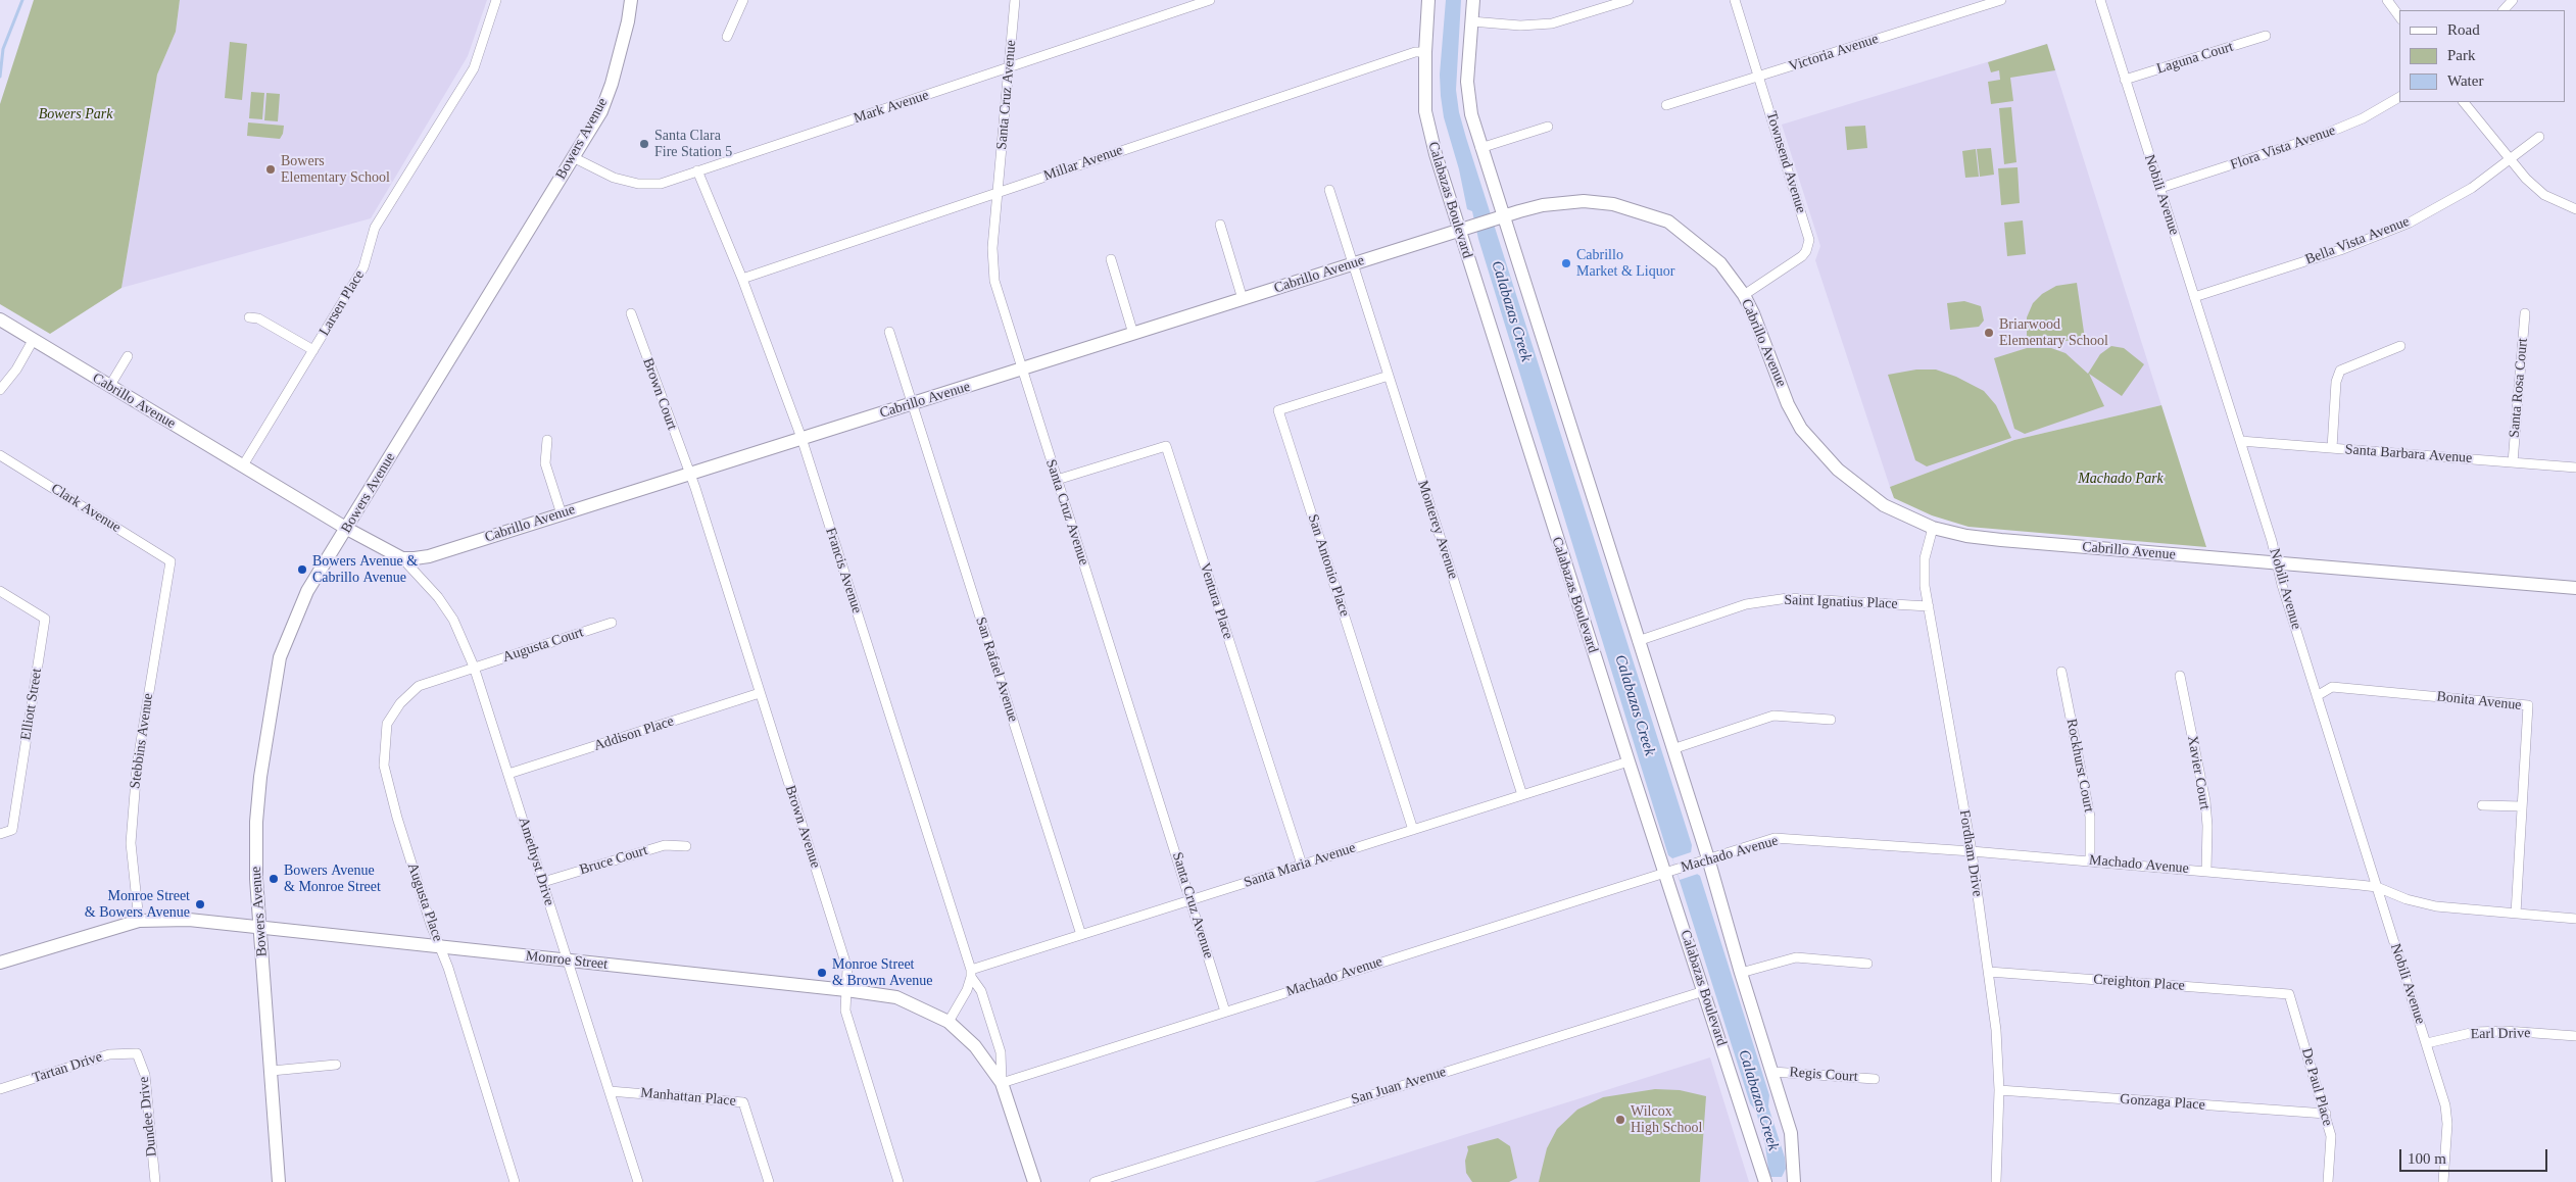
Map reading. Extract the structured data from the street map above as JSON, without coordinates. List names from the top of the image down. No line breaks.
{"streets":{"street":["Victoria Avenue","Laguna Court","Santa Cruz Avenue","Mark Avenue","Bowers Avenue","Flora Vista Avenue","Townsend Avenue","Millar Avenue","Nobili Avenue","Calabazas Boulevard","Bella Vista Avenue","Cabrillo Avenue","Larsen Place","Santa Rosa Court","Brown Court","Santa Barbara Avenue","Clark Avenue","Monterey Avenue","San Antonio Place","Francis Avenue","Ventura Place","Saint Ignatius Place","Augusta Court","San Rafael Avenue","Bonita Avenue","Elliott Street","Addison Place","Stebbins Avenue","Rockhurst Court","Xavier Court","Brown Avenue","Fordham Drive","Machado Avenue","Bruce Court","Amethyst Drive","Santa Maria Avenue","Augusta Place","Monroe Street","Creighton Place","Earl Drive","Tartan Drive","Regis Court","San Juan Avenue","De Paul Place","Manhattan Place","Gonzaga Place","Dundee Drive"]},"crossings":[["Victoria Avenue","Townsend Avenue"],["Laguna Court","Nobili Avenue"],["Santa Cruz Avenue","Mark Avenue"],["Santa Cruz Avenue","Millar Avenue"],["Santa Cruz Avenue","Cabrillo Avenue"],["Santa Cruz Avenue","Ventura Place"],["Santa Cruz Avenue","Machado Avenue"],["Santa Cruz Avenue","Santa Maria Avenue"],["Mark Avenue","Bowers Avenue"],["Mark Avenue","Francis Avenue"],["Bowers Avenue","Cabrillo Avenue"],["Bowers Avenue","Monroe Street"],["Flora Vista Avenue","Nobili Avenue"],["Townsend Avenue","Cabrillo Avenue"],["Millar Avenue","Calabazas Boulevard"],["Millar Avenue","Francis Avenue"],["Nobili Avenue","Bella Vista Avenue"],["Nobili Avenue","Cabrillo Avenue"],["Nobili Avenue","Santa Barbara Avenue"],["Nobili Avenue","Bonita Avenue"],["Nobili Avenue","Machado Avenue"],["Nobili Avenue","Earl Drive"],["Calabazas Boulevard","Cabrillo Avenue"],["Calabazas Boulevard","Machado Avenue"],["Calabazas Boulevard","Santa Maria Avenue"],["Calabazas Boulevard","San Juan Avenue"],["Cabrillo Avenue","Larsen Place"],["Cabrillo Avenue","Brown Court"],["Cabrillo Avenue","Monterey Avenue"],["Cabrillo Avenue","Francis Avenue"],["Cabrillo Avenue","San Rafael Avenue"],["Cabrillo Avenue","Brown Avenue"],["Cabrillo Avenue","Fordham Drive"],["Cabrillo Avenue","Amethyst Drive"],["Santa Rosa Court","Santa Barbara Avenue"],["Brown Court","Brown Avenue"],["Clark Avenue","Stebbins Avenue"],["Monterey Avenue","San Antonio Place"],["Monterey Avenue","Santa Maria Avenue"],["San Antonio Place","Santa Maria Avenue"],["Francis Avenue","Machado Avenue"],["Francis Avenue","Santa Maria Avenue"],["Francis Avenue","Monroe Street"],["Ventura Place","Santa Maria Avenue"],["Saint Ignatius Place","Fordham Drive"],["Augusta Court","Amethyst Drive"],["Augusta Court","Augusta Place"],["San Rafael Avenue","Santa Maria Avenue"],["Bonita Avenue","Machado Avenue"],["Addison Place","Brown Avenue"],["Addison Place","Amethyst Drive"],["Stebbins Avenue","Monroe Street"],["Rockhurst Court","Machado Avenue"],["Xavier Court","Machado Avenue"],["Brown Avenue","Monroe Street"],["Fordham Drive","Machado Avenue"],["Fordham Drive","Creighton Place"],["Fordham Drive","Gonzaga Place"],["Machado Avenue","Monroe Street"],["Bruce Court","Amethyst Drive"],["Amethyst Drive","Augusta Place"],["Amethyst Drive","Monroe Street"],["Amethyst Drive","Manhattan Place"],["Augusta Place","Monroe Street"],["Creighton Place","De Paul Place"],["Tartan Drive","Dundee Drive"],["De Paul Place","Gonzaga Place"]],"water":["Calabazas Creek"],"parks":["Bowers Park","Machado Park"],"places":["Santa Clara Fire Station 5","Bowers Elementary School","Cabrillo Market & Liquor","Briarwood Elementary School","Bowers Avenue & Cabrillo Avenue","Bowers Avenue & Monroe Street","Monroe Street & Bowers Avenue","Monroe Street & Brown Avenue","Wilcox High School"],"legend":["Road","Park","Water"],"scale_bar":"100 m"}
